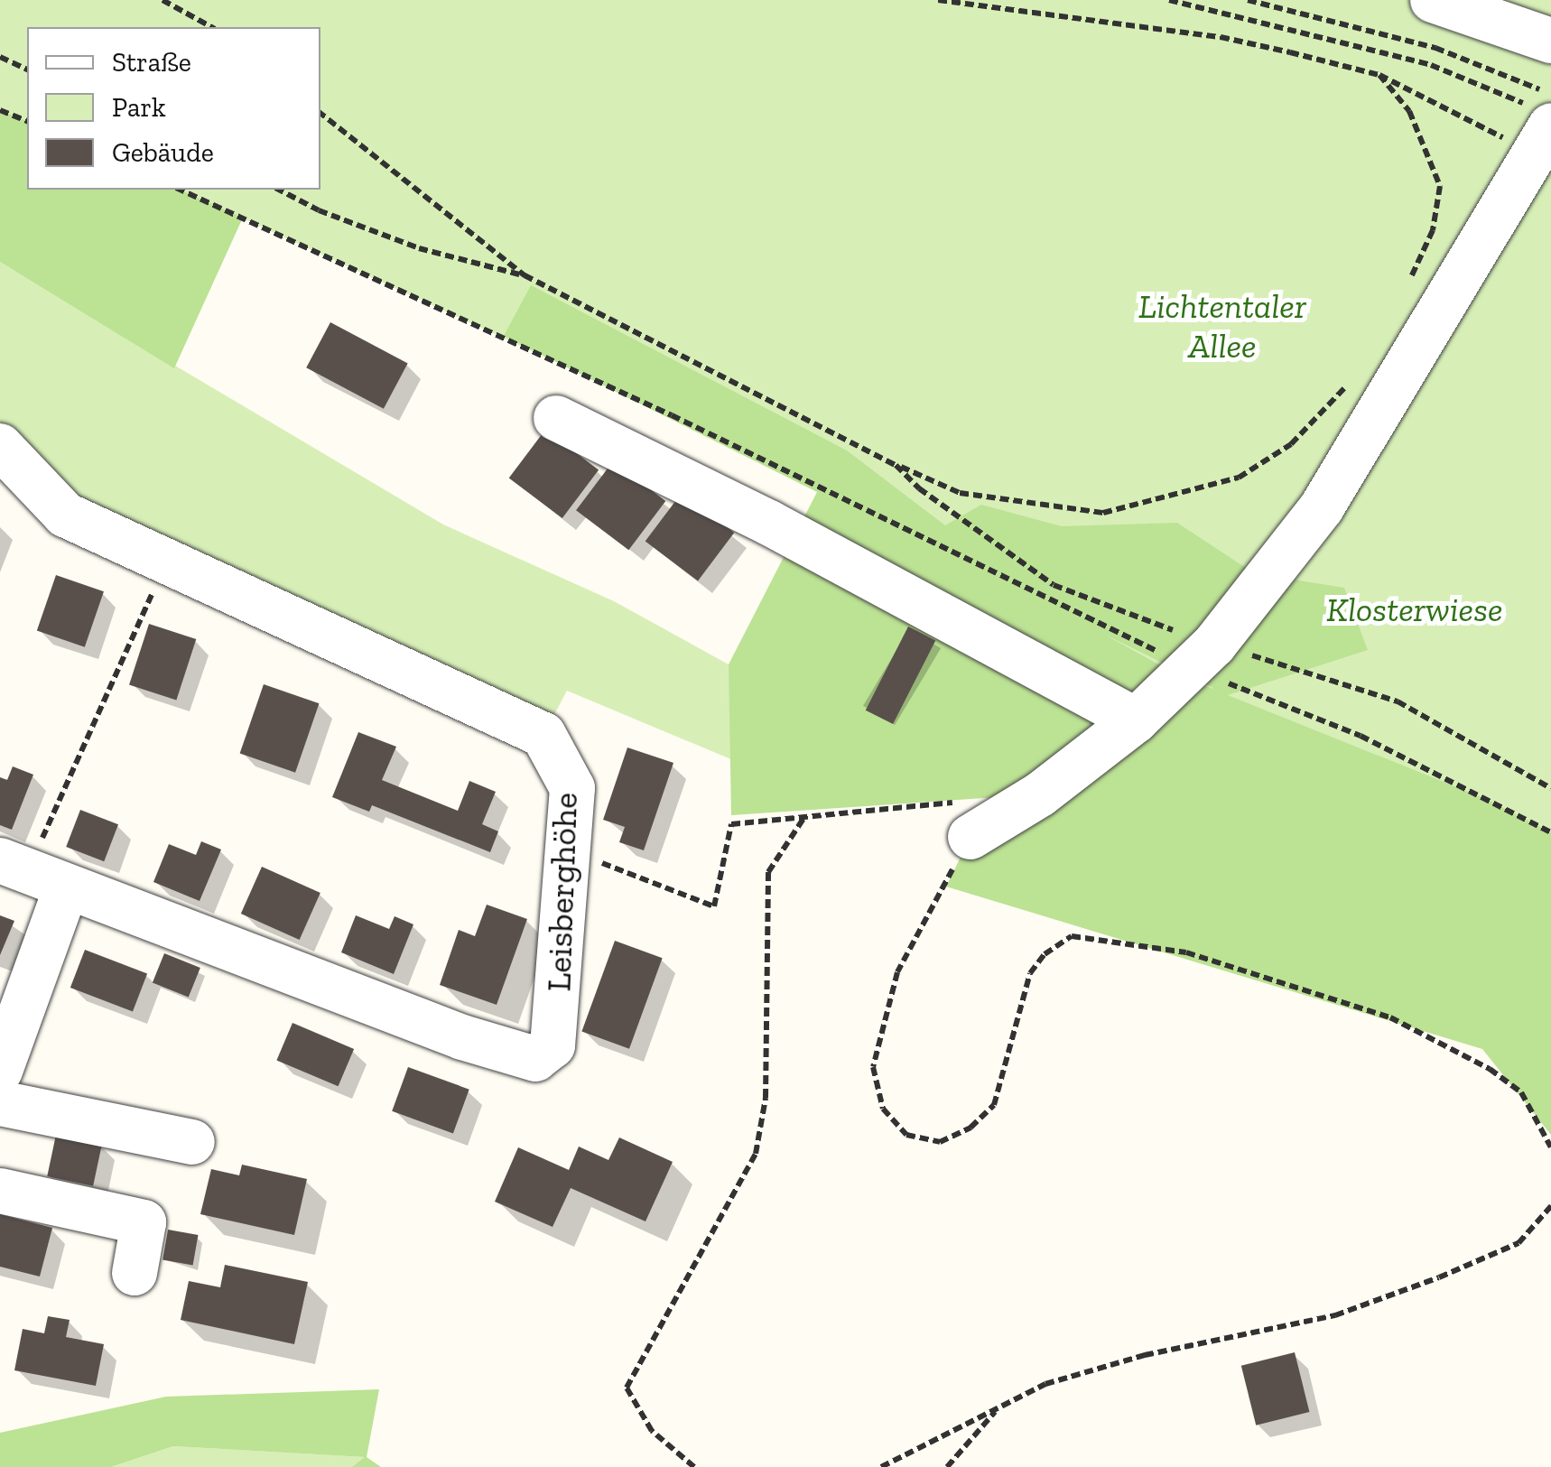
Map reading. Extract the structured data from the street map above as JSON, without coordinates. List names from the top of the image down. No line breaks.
{"streets":{"street":["Leisberghöhe"]},"parks":["Lichtentaler Allee","Klosterwiese"],"legend":["Straße","Park","Gebäude"]}
